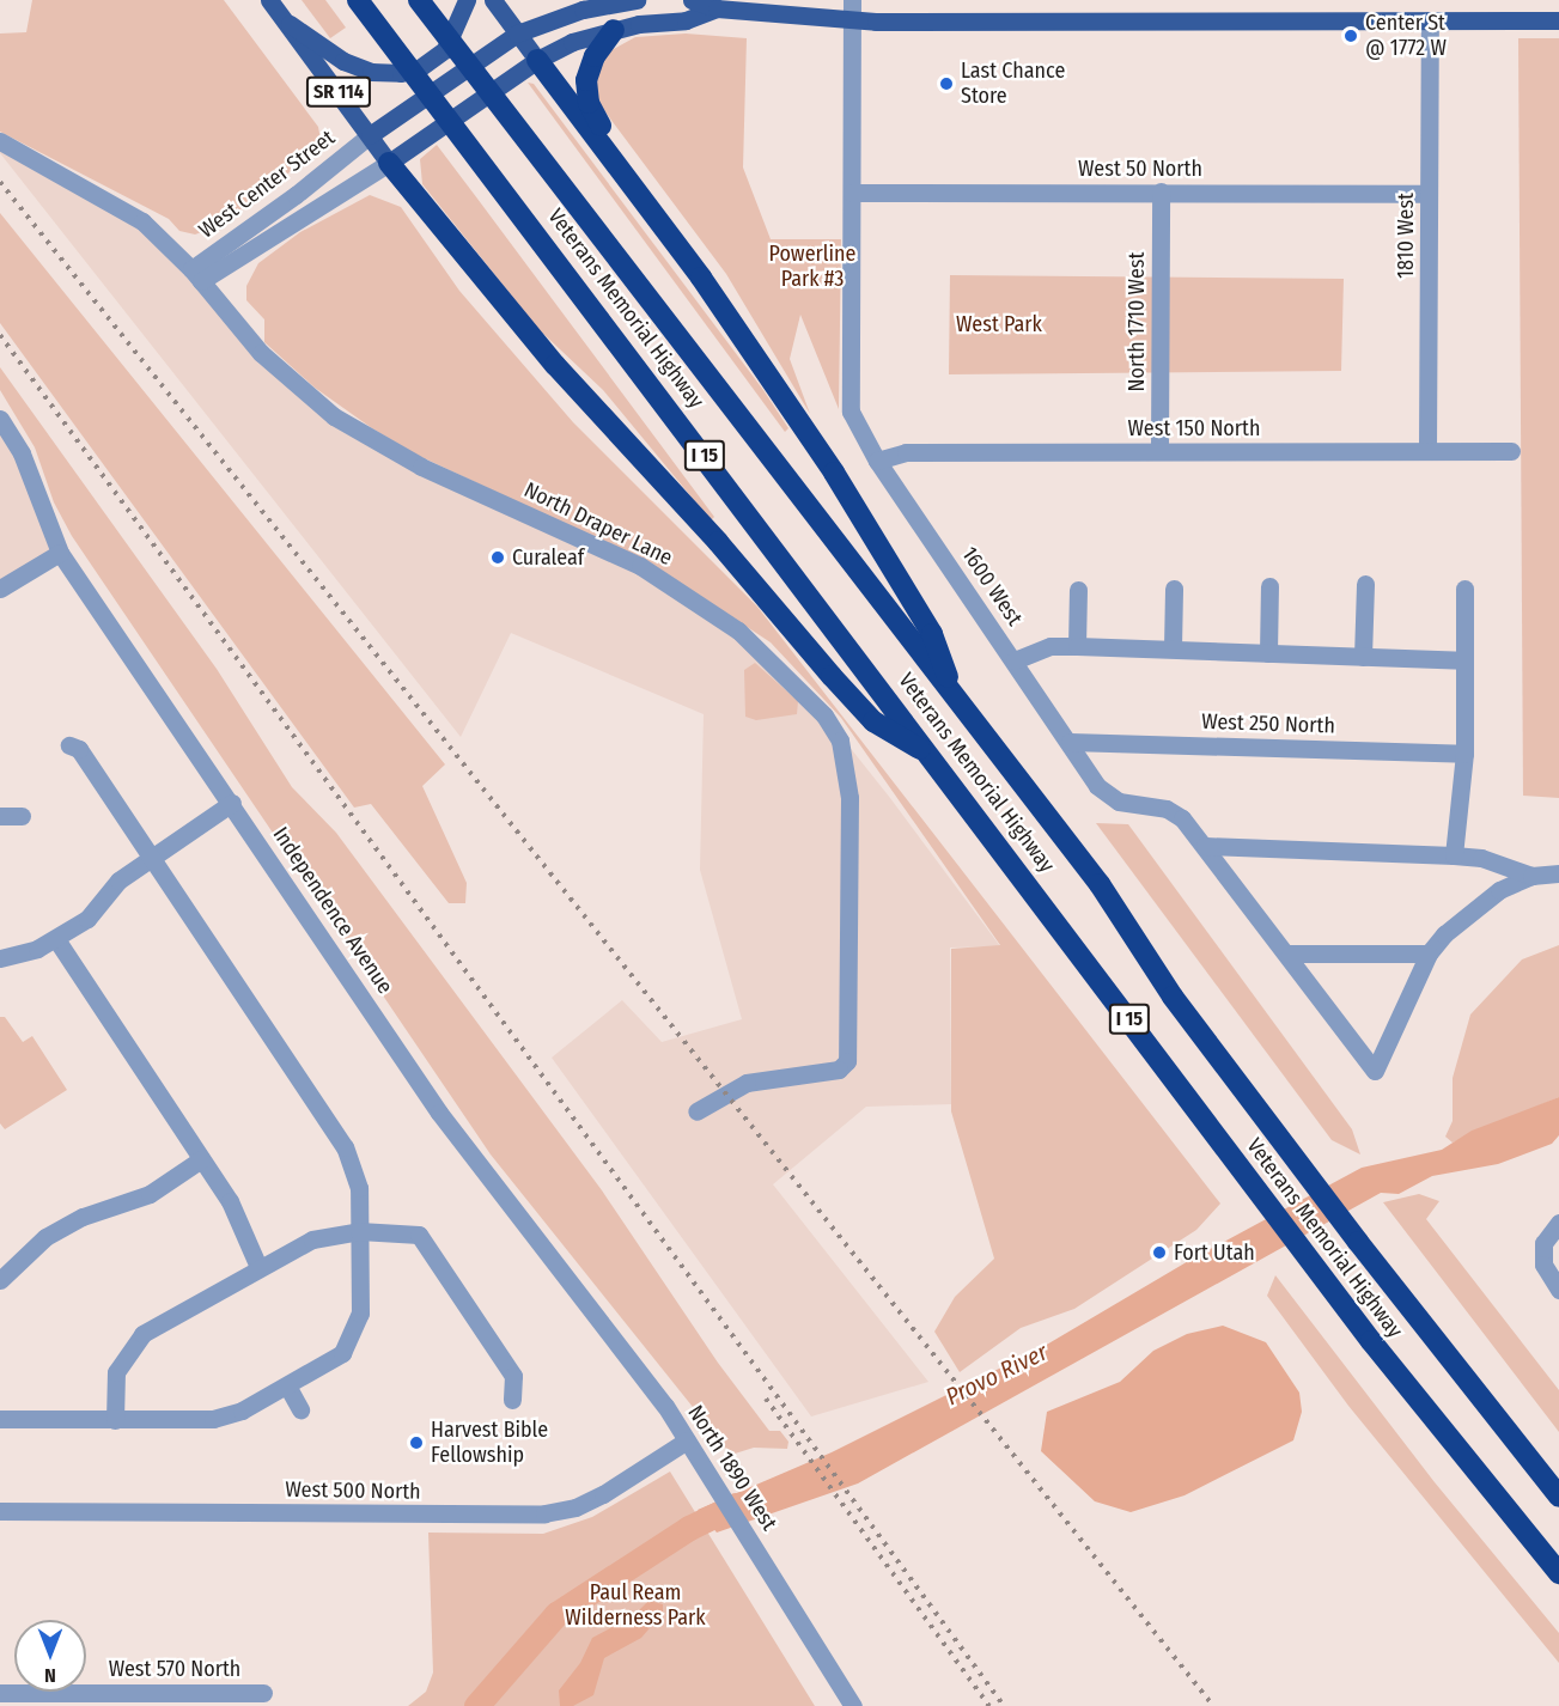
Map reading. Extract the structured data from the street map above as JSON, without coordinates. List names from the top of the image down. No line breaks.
{"streets":{"highway":["Veterans Memorial Highway","I 15"],"main road":["SR 114","West Center Street"],"street":["West 50 North","1810 West","North 1710 West","West 150 North","North Draper Lane","1600 West","West 250 North","Independence Avenue","North 1890 West","West 500 North","West 570 North"]},"crossings":[["West 50 North","1810 West"],["West 50 North","North 1710 West"],["West 50 North","1600 West"],["West Center Street","1810 West"],["West Center Street","North Draper Lane"],["West Center Street","1600 West"],["1810 West","West 150 North"],["North 1710 West","West 150 North"],["West 150 North","1600 West"],["1600 West","West 250 North"],["Independence Avenue","North 1890 West"],["North 1890 West","West 500 North"]],"water":["Provo River"],"parks":["Powerline Park #3","West Park","Paul Ream Wilderness Park"],"places":["Center St @ 1772 W","Last Chance Store","Curaleaf","Fort Utah","Harvest Bible Fellowship"],"north":"bottom"}
